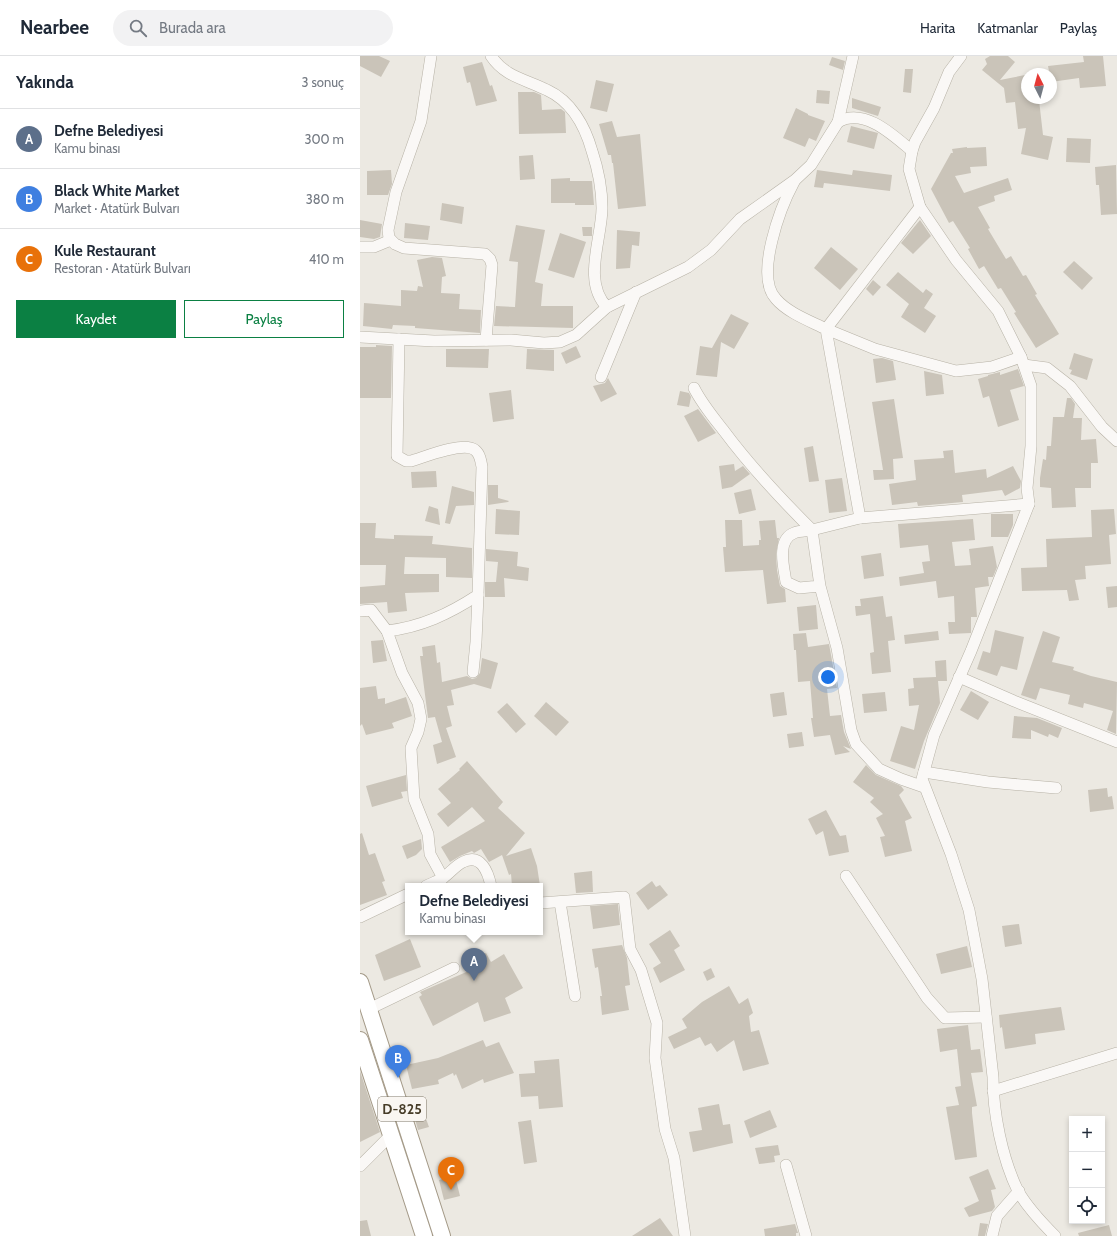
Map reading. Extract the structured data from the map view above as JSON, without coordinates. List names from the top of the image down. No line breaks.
{"streets":{"highway":["D-825"]},"north":"top","page":{"header":"Nearbee","search":"Burada ara","nav":["Harita","Katmanlar","Paylaş"],"heading":["Yakında","3 sonuç"],"list":[{"mark":"A","name":"Defne Belediyesi","note":"Kamu binası","value":"300 m"},{"mark":"B","name":"Black White Market","note":"Market · Atatürk Bulvarı","value":"380 m"},{"mark":"C","name":"Kule Restaurant","note":"Restoran · Atatürk Bulvarı","value":"410 m"}],"buttons":["Kaydet","Paylaş"],"popup":["Defne Belediyesi","Kamu binası"],"pins":["A","B","C"],"map_buttons":["+","−"]}}
